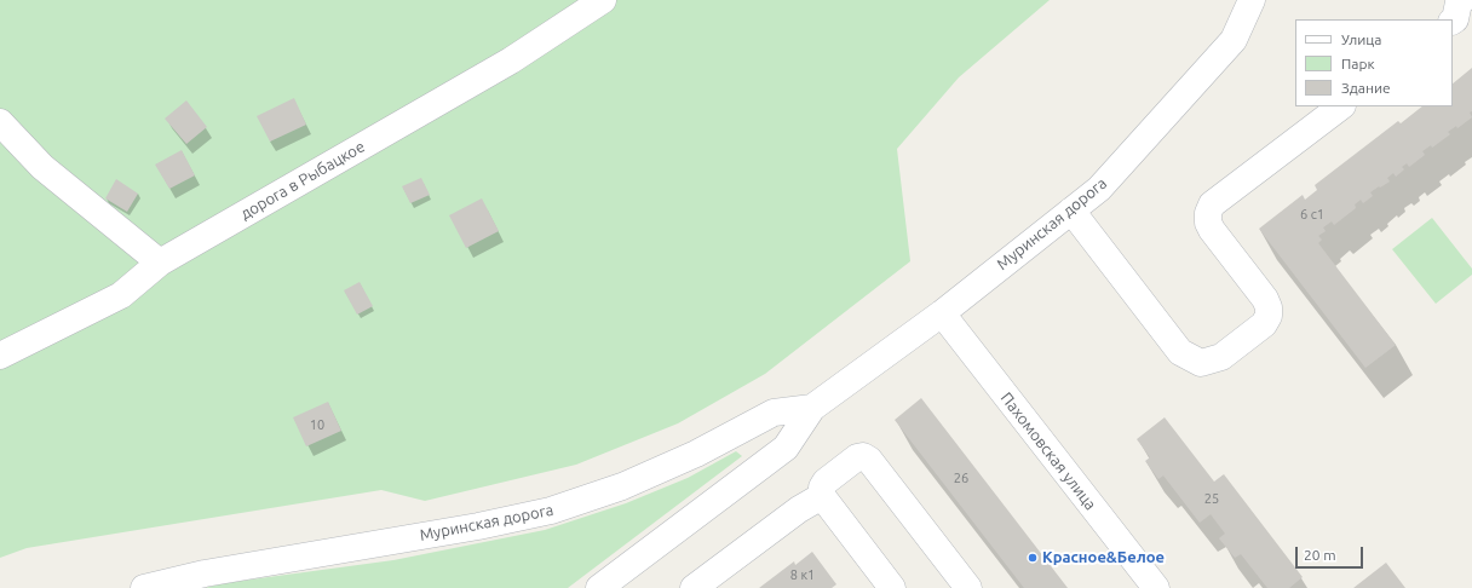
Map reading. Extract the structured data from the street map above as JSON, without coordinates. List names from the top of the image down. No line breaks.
{"streets":{"street":["дорога в Рыбацкое","Муринская дорога","Пахомовская улица"]},"crossings":[["Муринская дорога","Пахомовская улица"]],"places":["Красное&Белое"],"house_numbers":["6 с1","10","26","25","8 к1"],"legend":["Улица","Парк","Здание"],"scale_bar":"20 m"}
